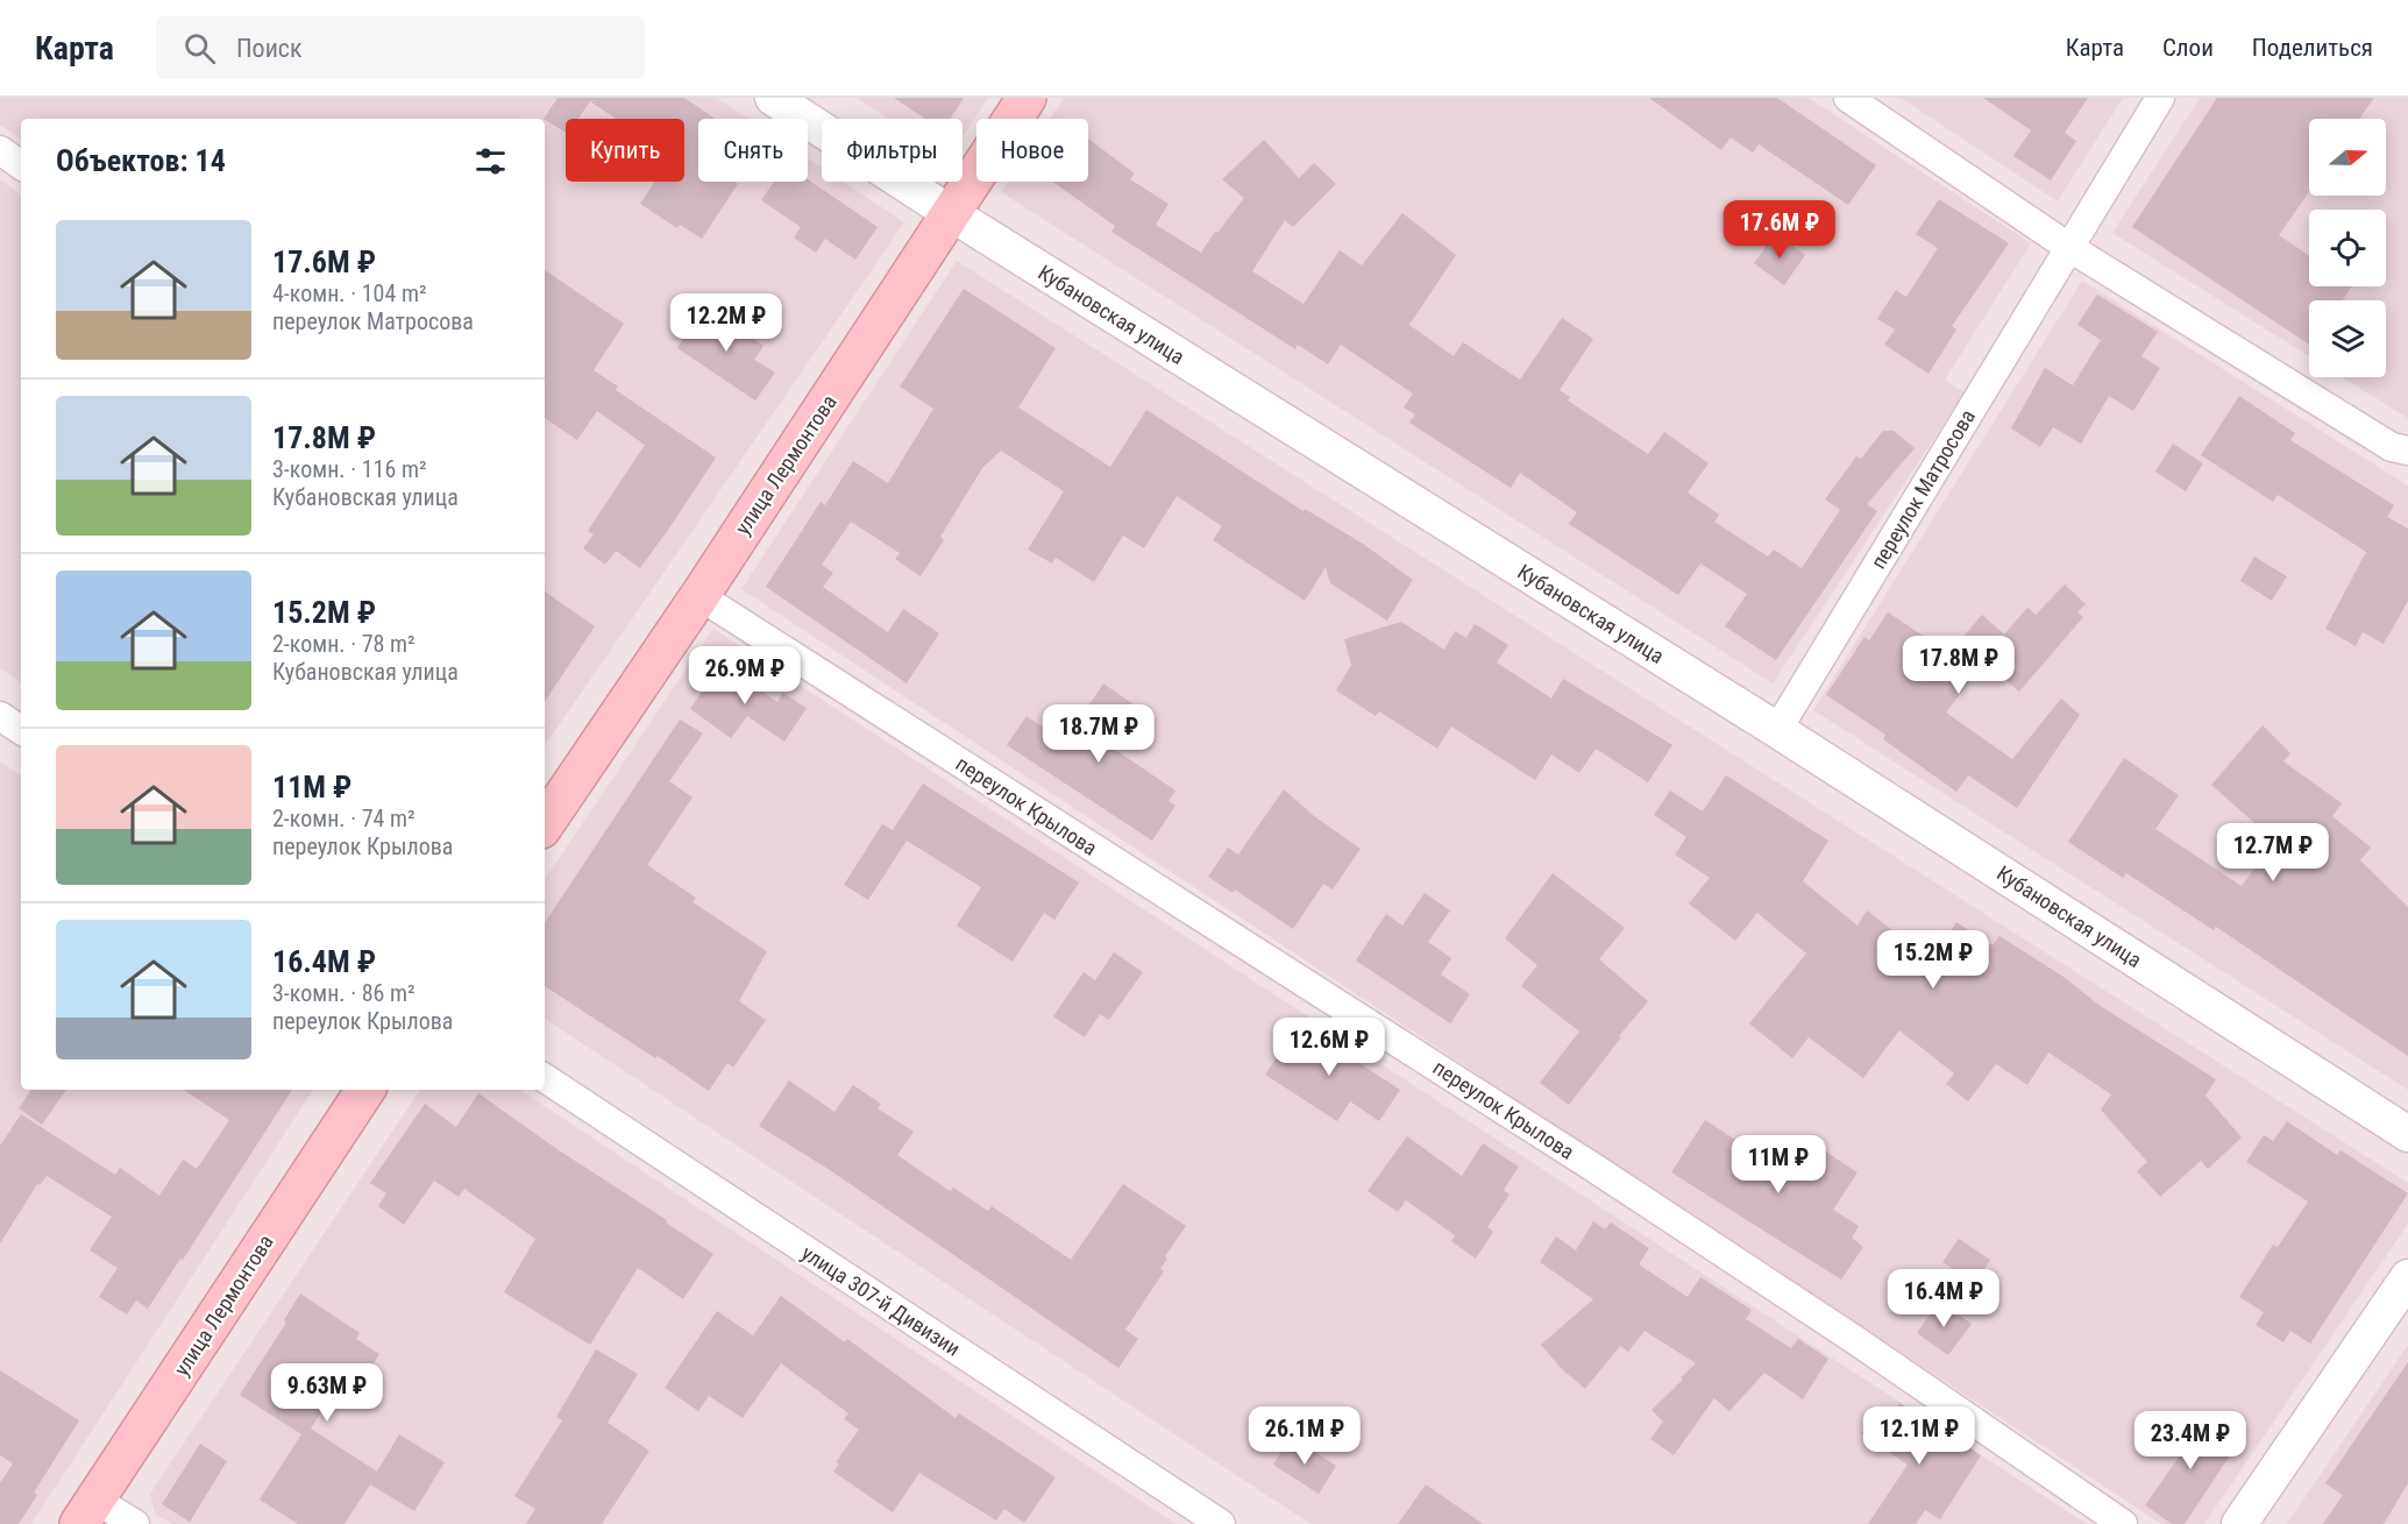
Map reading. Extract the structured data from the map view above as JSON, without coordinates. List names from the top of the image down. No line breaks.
{"streets":{"main road":["улица Лермонтова"],"street":["Кубановская улица","переулок Матросова","переулок Крылова","улица 307-й Дивизии"]},"crossings":[["Кубановская улица","улица Лермонтова"],["Кубановская улица","переулок Матросова"],["улица Лермонтова","переулок Крылова"]],"north":"right","page":{"header":"Карта","search":"Поиск","nav":["Карта","Слои","Поделиться"],"chip":["Купить","Снять","Фильтры","Новое"],"heading":"Объектов: 14","price":["17.6M ₽","12.2M ₽","17.8M ₽","26.9M ₽","18.7M ₽","12.7M ₽","15.2M ₽","12.6M ₽","11M ₽","16.4M ₽","9.63M ₽","26.1M ₽","12.1M ₽","23.4M ₽"],"list":[{"name":"17.6M ₽","note":"4-комн. · 104 m² · переулок Матросова"},{"name":"17.8M ₽","note":"3-комн. · 116 m² · Кубановская улица"},{"name":"15.2M ₽","note":"2-комн. · 78 m² · Кубановская улица"},{"name":"11M ₽","note":"2-комн. · 74 m² · переулок Крылова"},{"name":"16.4M ₽","note":"3-комн. · 86 m² · переулок Крылова"}]}}
